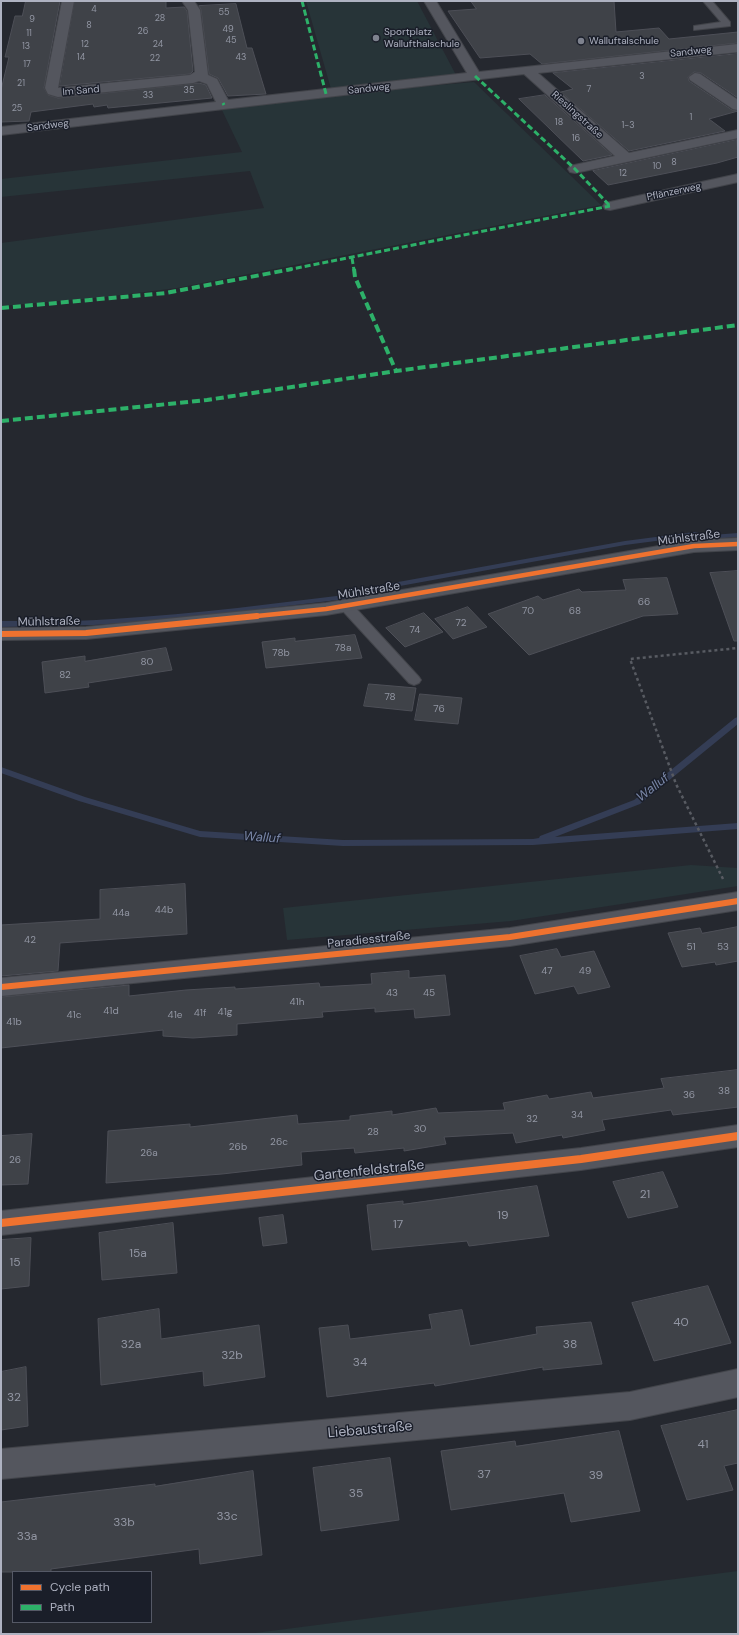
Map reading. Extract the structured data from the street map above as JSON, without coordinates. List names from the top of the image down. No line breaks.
{"streets":{"street":["Sandweg","Im Sand","Rieslingstraße","Pflänzerweg","Mühlstraße","Paradiesstraße","Gartenfeldstraße","Liebaustraße"]},"crossings":[["Sandweg","Rieslingstraße"]],"water":["Walluf"],"places":["Sportplatz Wallufthalschule","Walluftalschule"],"house_numbers":["4","55","28","9","8","49","26","11","45","12","24","13","14","43","22","17","3","21","7","35","33","25","1","18","1-3","16","8","10","12","66","70","68","72","74","78a","78b","80","82","78","76","44b","44a","42","51","53","47","49","43","45","41h","41d","41g","41f","41c","41e","41b","38","36","34","32","30","28","26c","26b","26a","26","21","19","17","15a","15","40","32a","38","32b","34","32","41","37","39","35","33c","33b","33a"],"legend":["Cycle path","Path"]}
